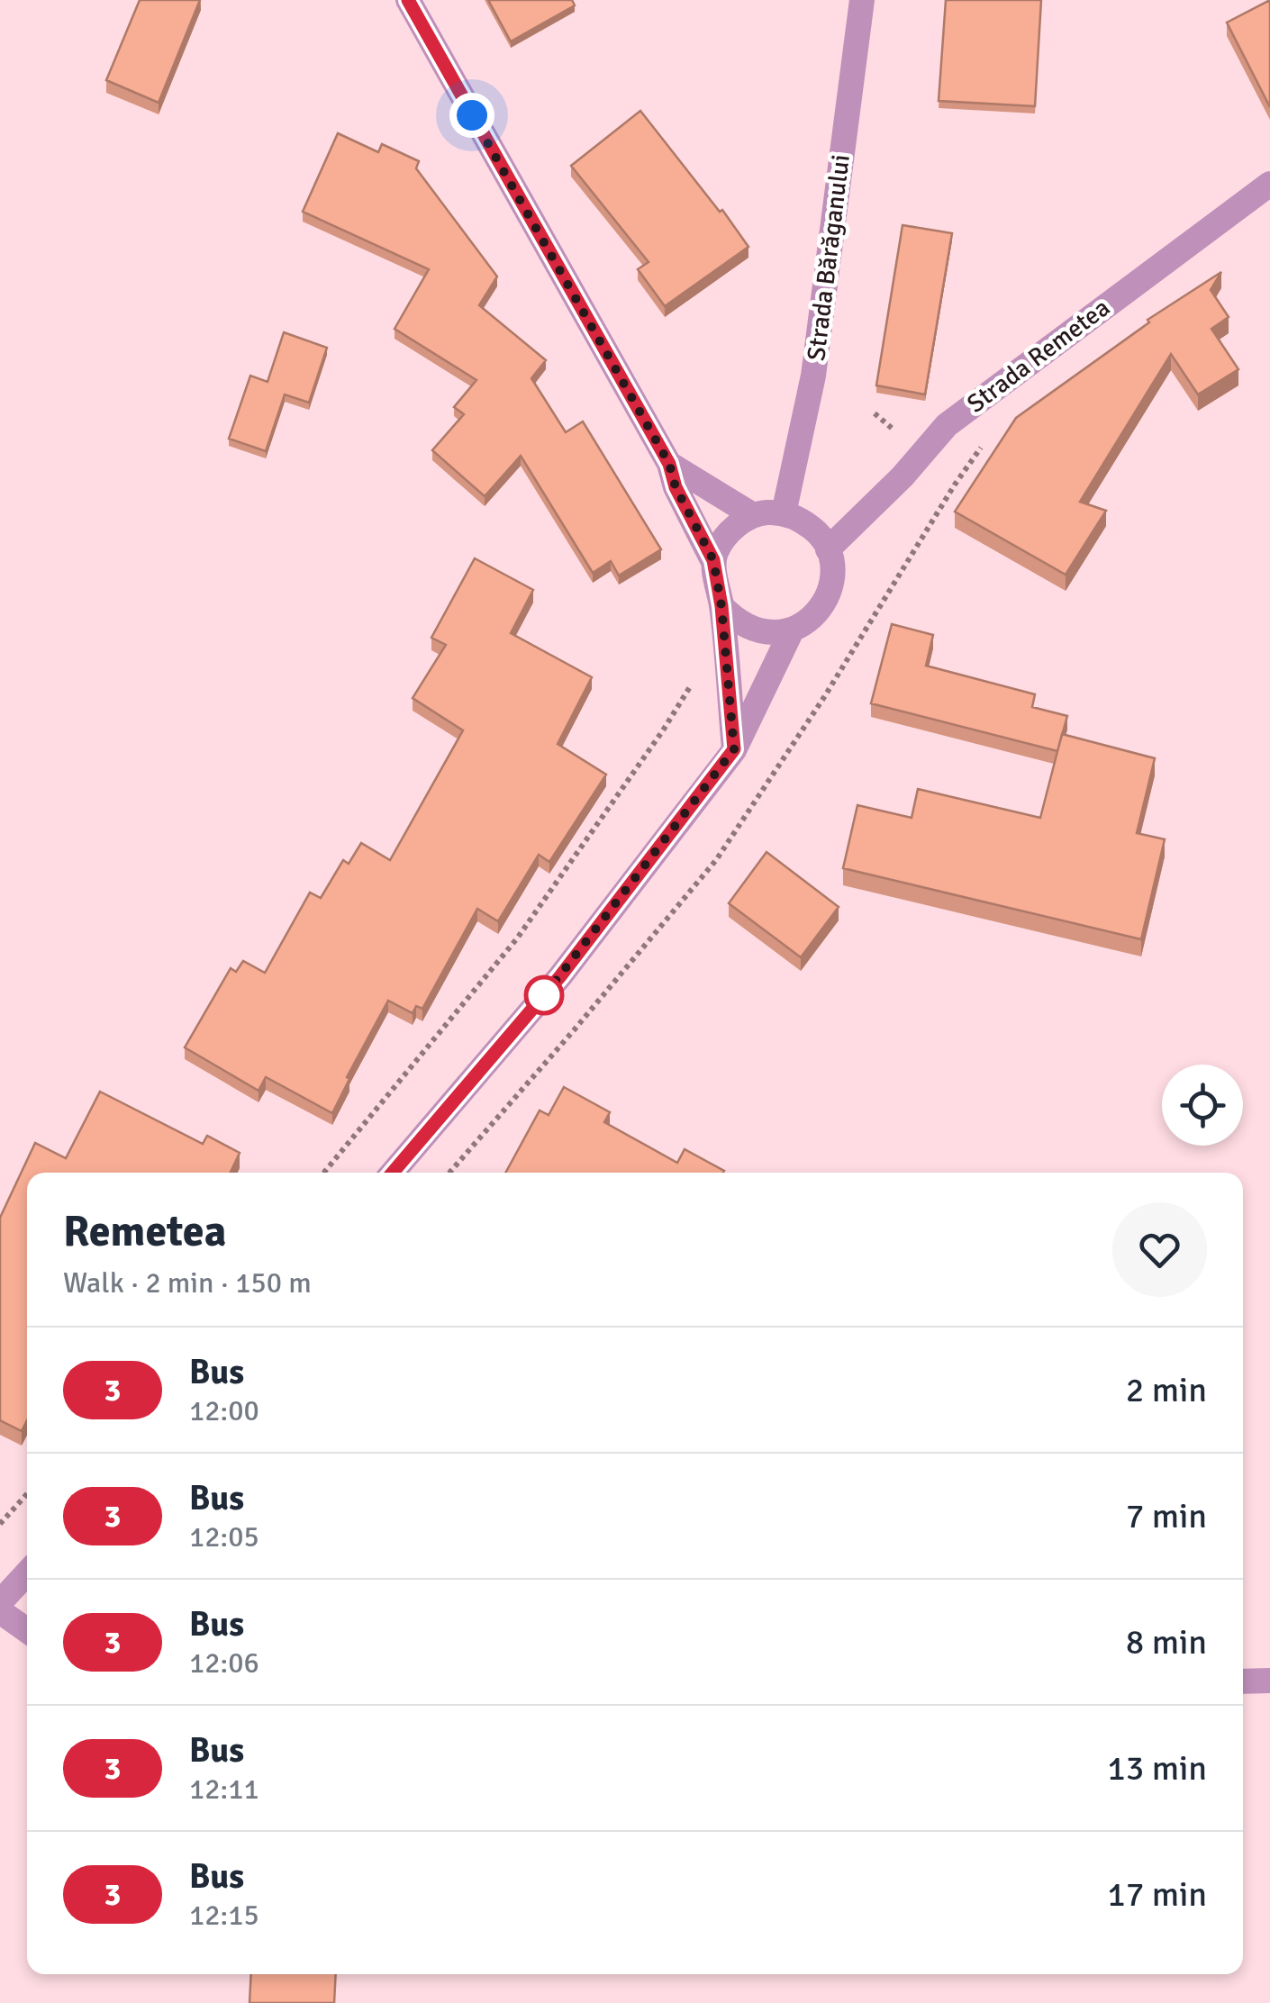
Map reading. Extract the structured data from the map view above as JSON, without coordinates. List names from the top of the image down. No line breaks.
{"streets":{"street":["Strada Bărăganului","Strada Remetea"]},"crossings":[["Strada Bărăganului","Strada Remetea"]],"lines":["bus line 3"],"page":{"heading":["Remetea","Walk · 2 min · 150 m"],"list":[{"mark":"3","name":"Bus","note":"12:00","value":"2 min"},{"mark":"3","name":"Bus","note":"12:05","value":"7 min"},{"mark":"3","name":"Bus","note":"12:06","value":"8 min"},{"mark":"3","name":"Bus","note":"12:11","value":"13 min"},{"mark":"3","name":"Bus","note":"12:15","value":"17 min"}]}}
